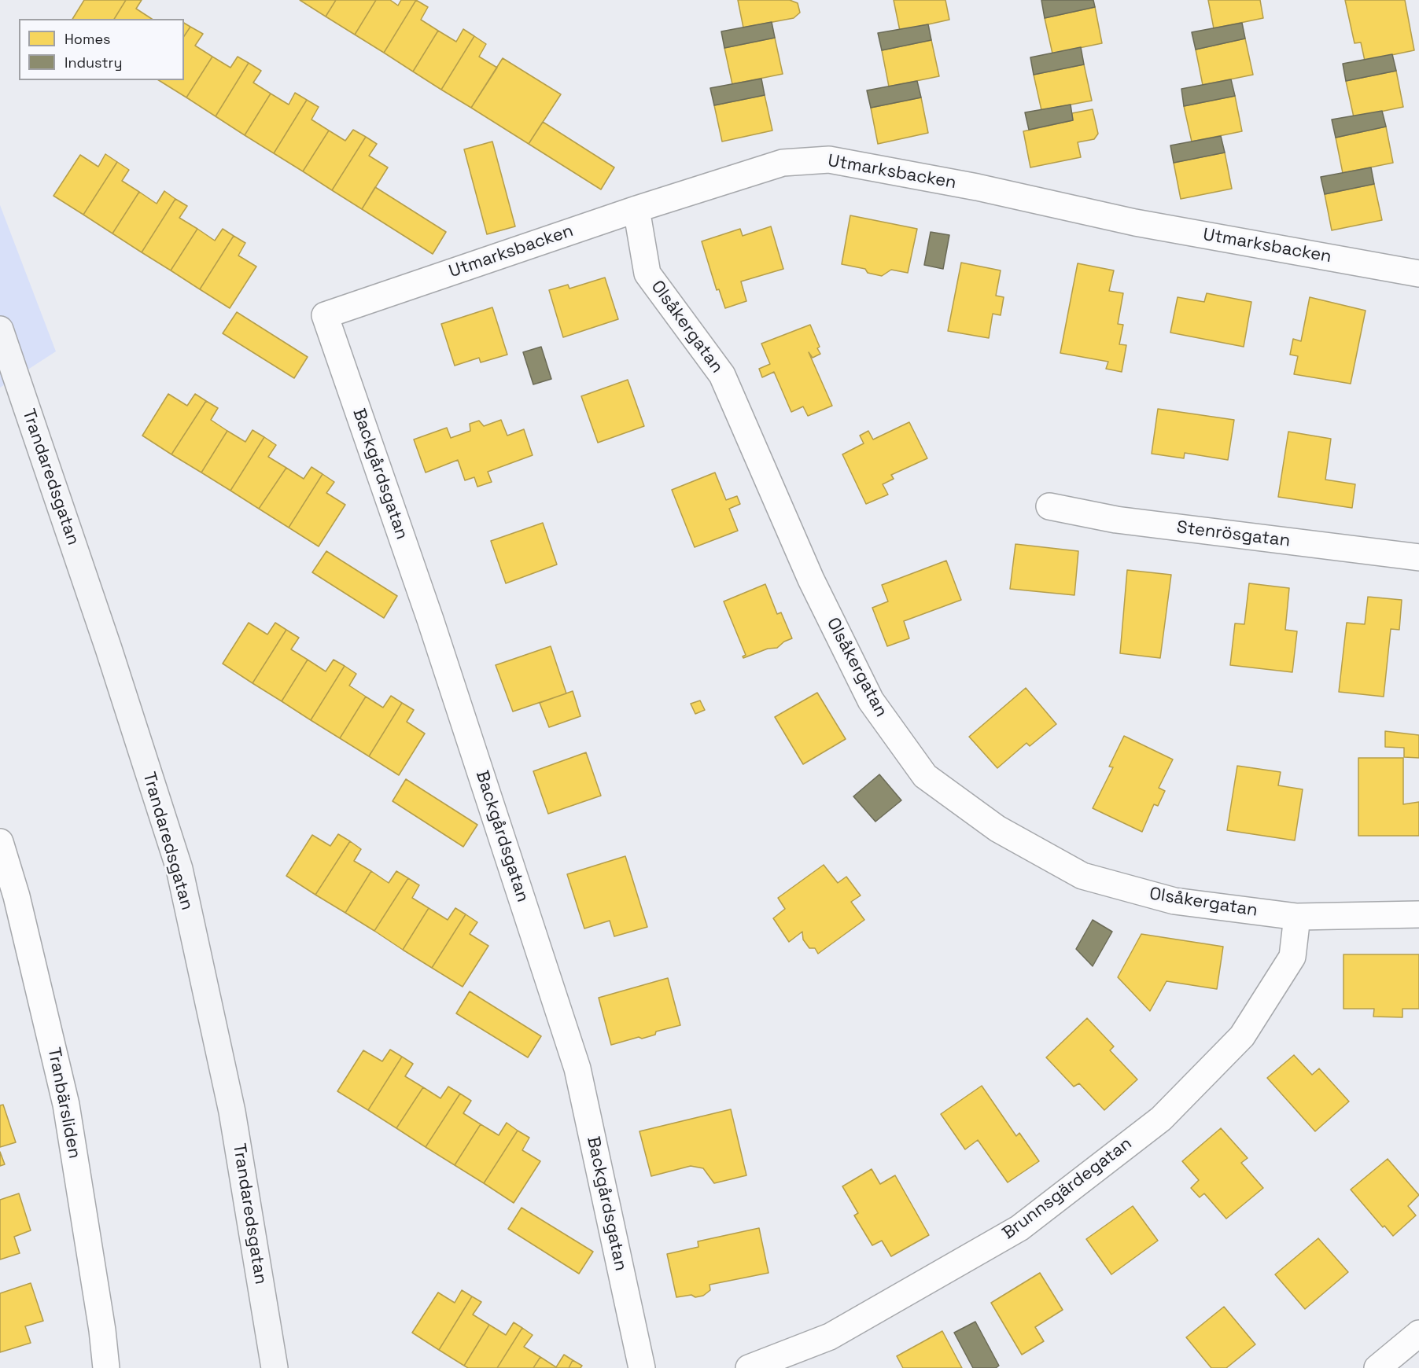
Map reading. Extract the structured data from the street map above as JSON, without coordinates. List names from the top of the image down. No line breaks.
{"streets":{"street":["Utmarksbacken","Olsåkergatan","Backgårdsgatan","Trandaredsgatan","Stenrösgatan","Tranbärsliden","Brunnsgärdegatan"]},"crossings":[["Utmarksbacken","Olsåkergatan"],["Utmarksbacken","Backgårdsgatan"],["Olsåkergatan","Brunnsgärdegatan"]],"legend":["Homes","Industry"]}
